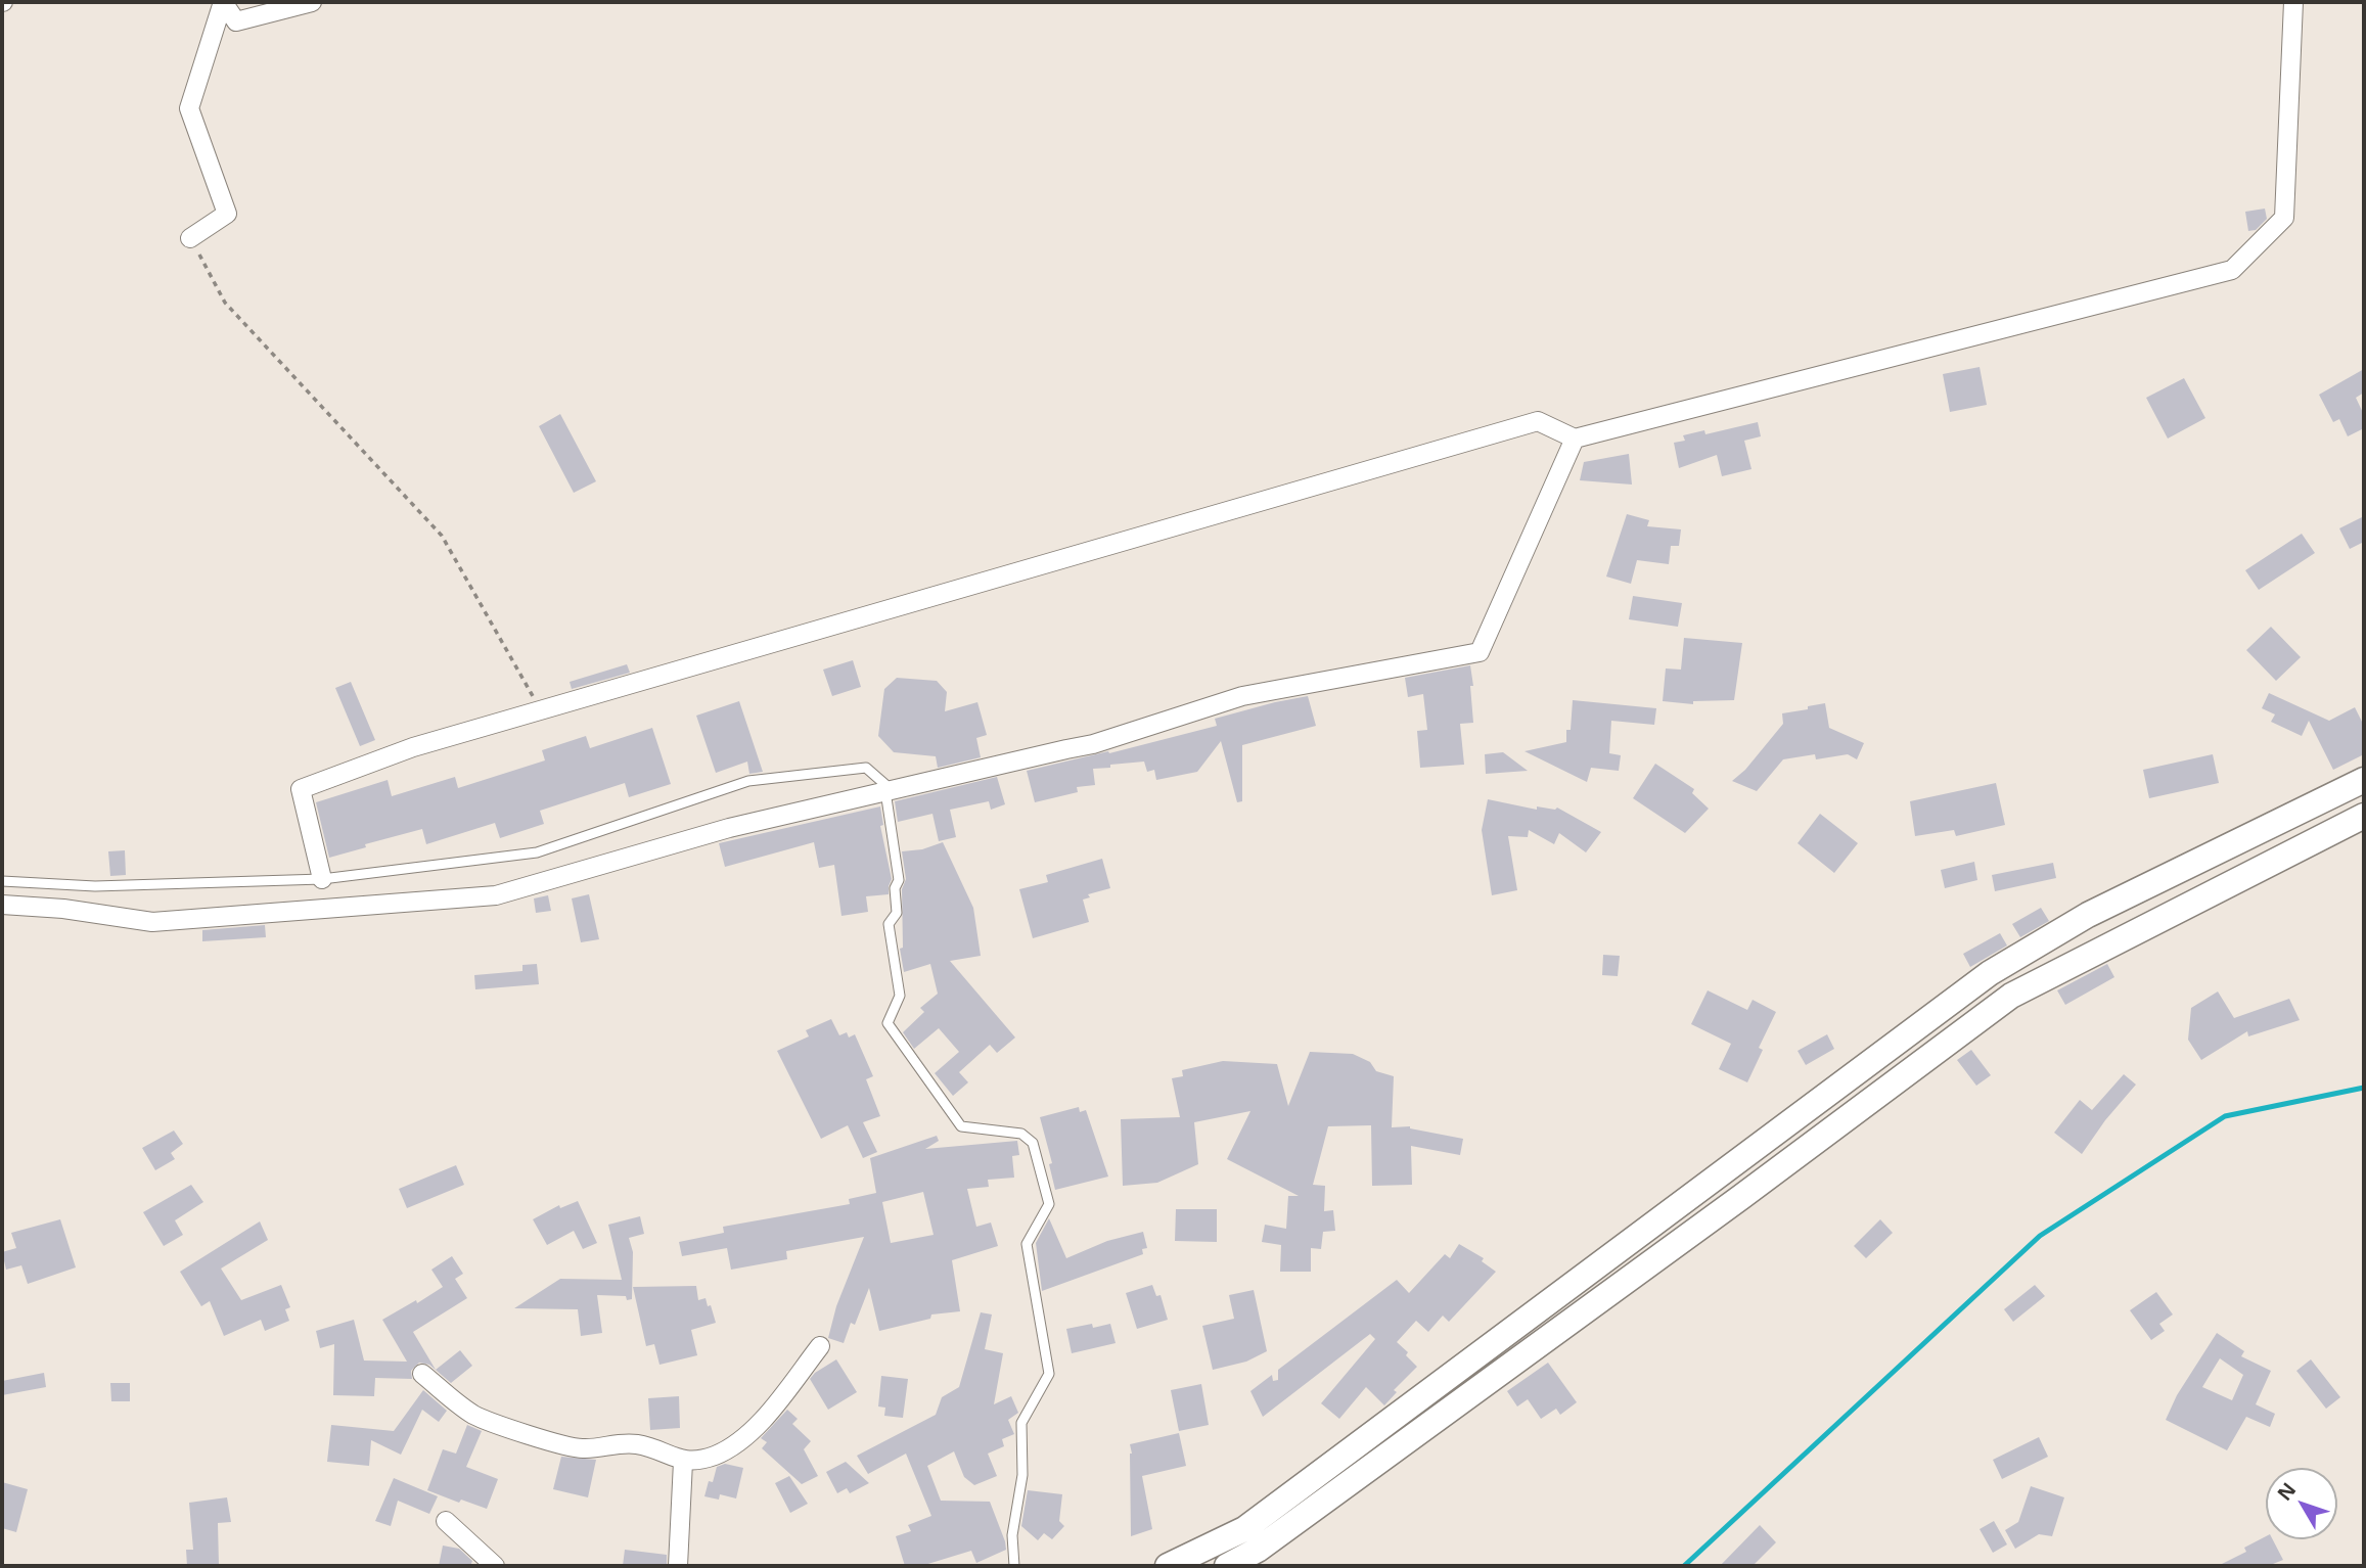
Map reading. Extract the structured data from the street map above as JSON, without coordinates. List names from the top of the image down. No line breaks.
{"north":"top left"}
